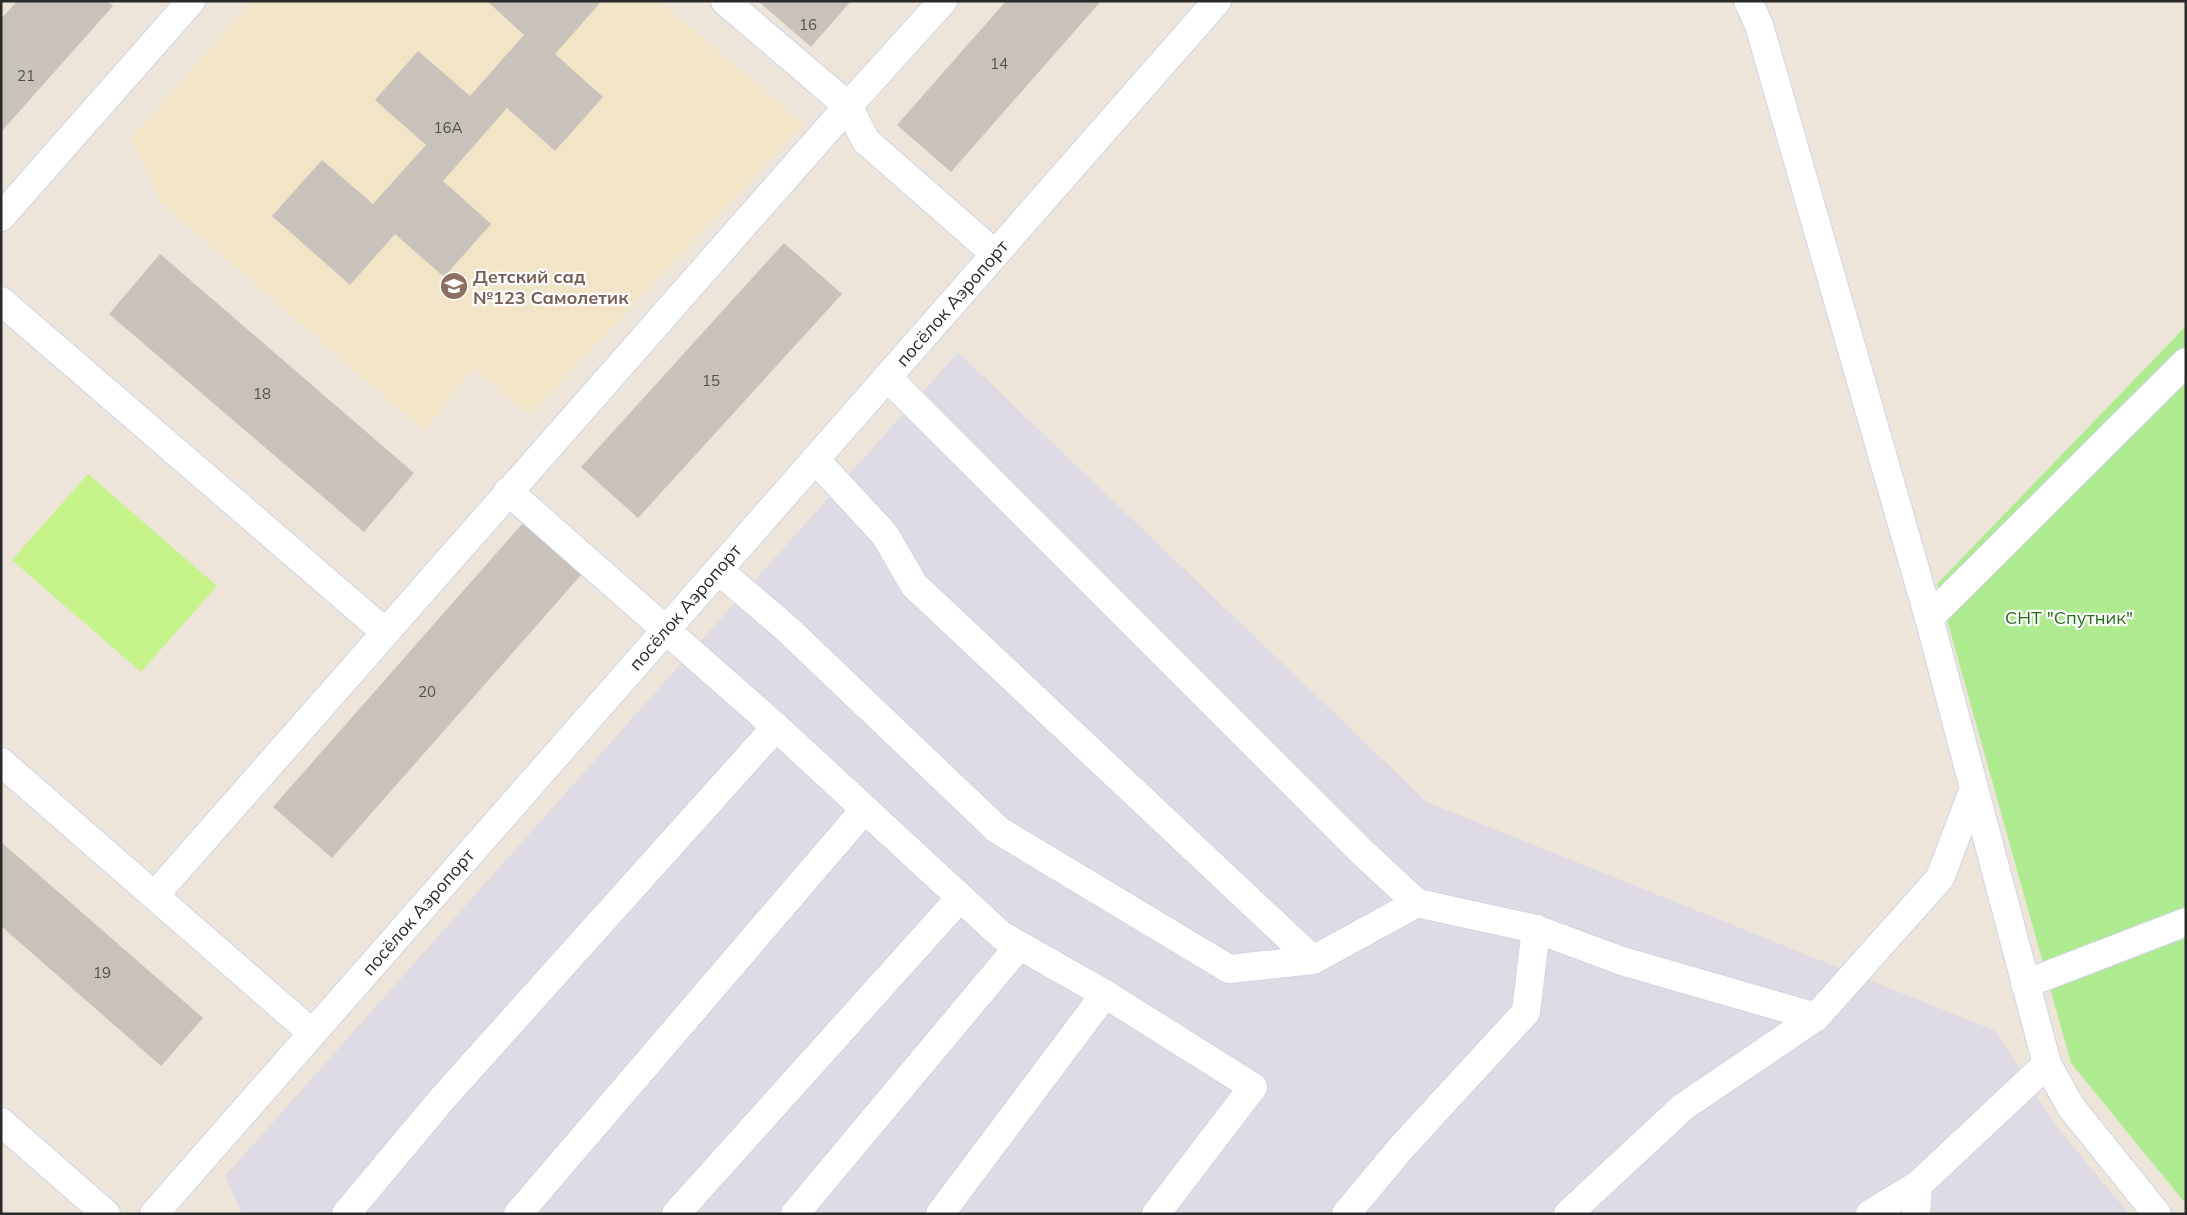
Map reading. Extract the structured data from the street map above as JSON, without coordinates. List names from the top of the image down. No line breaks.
{"streets":{"street":["посёлок Аэропорт"]},"parks":["СНТ \"Спутник\""],"places":{"school or university":["Детский сад №123 Самолетик"]},"house_numbers":["16","14","21","16А","15","18","20","19"]}
